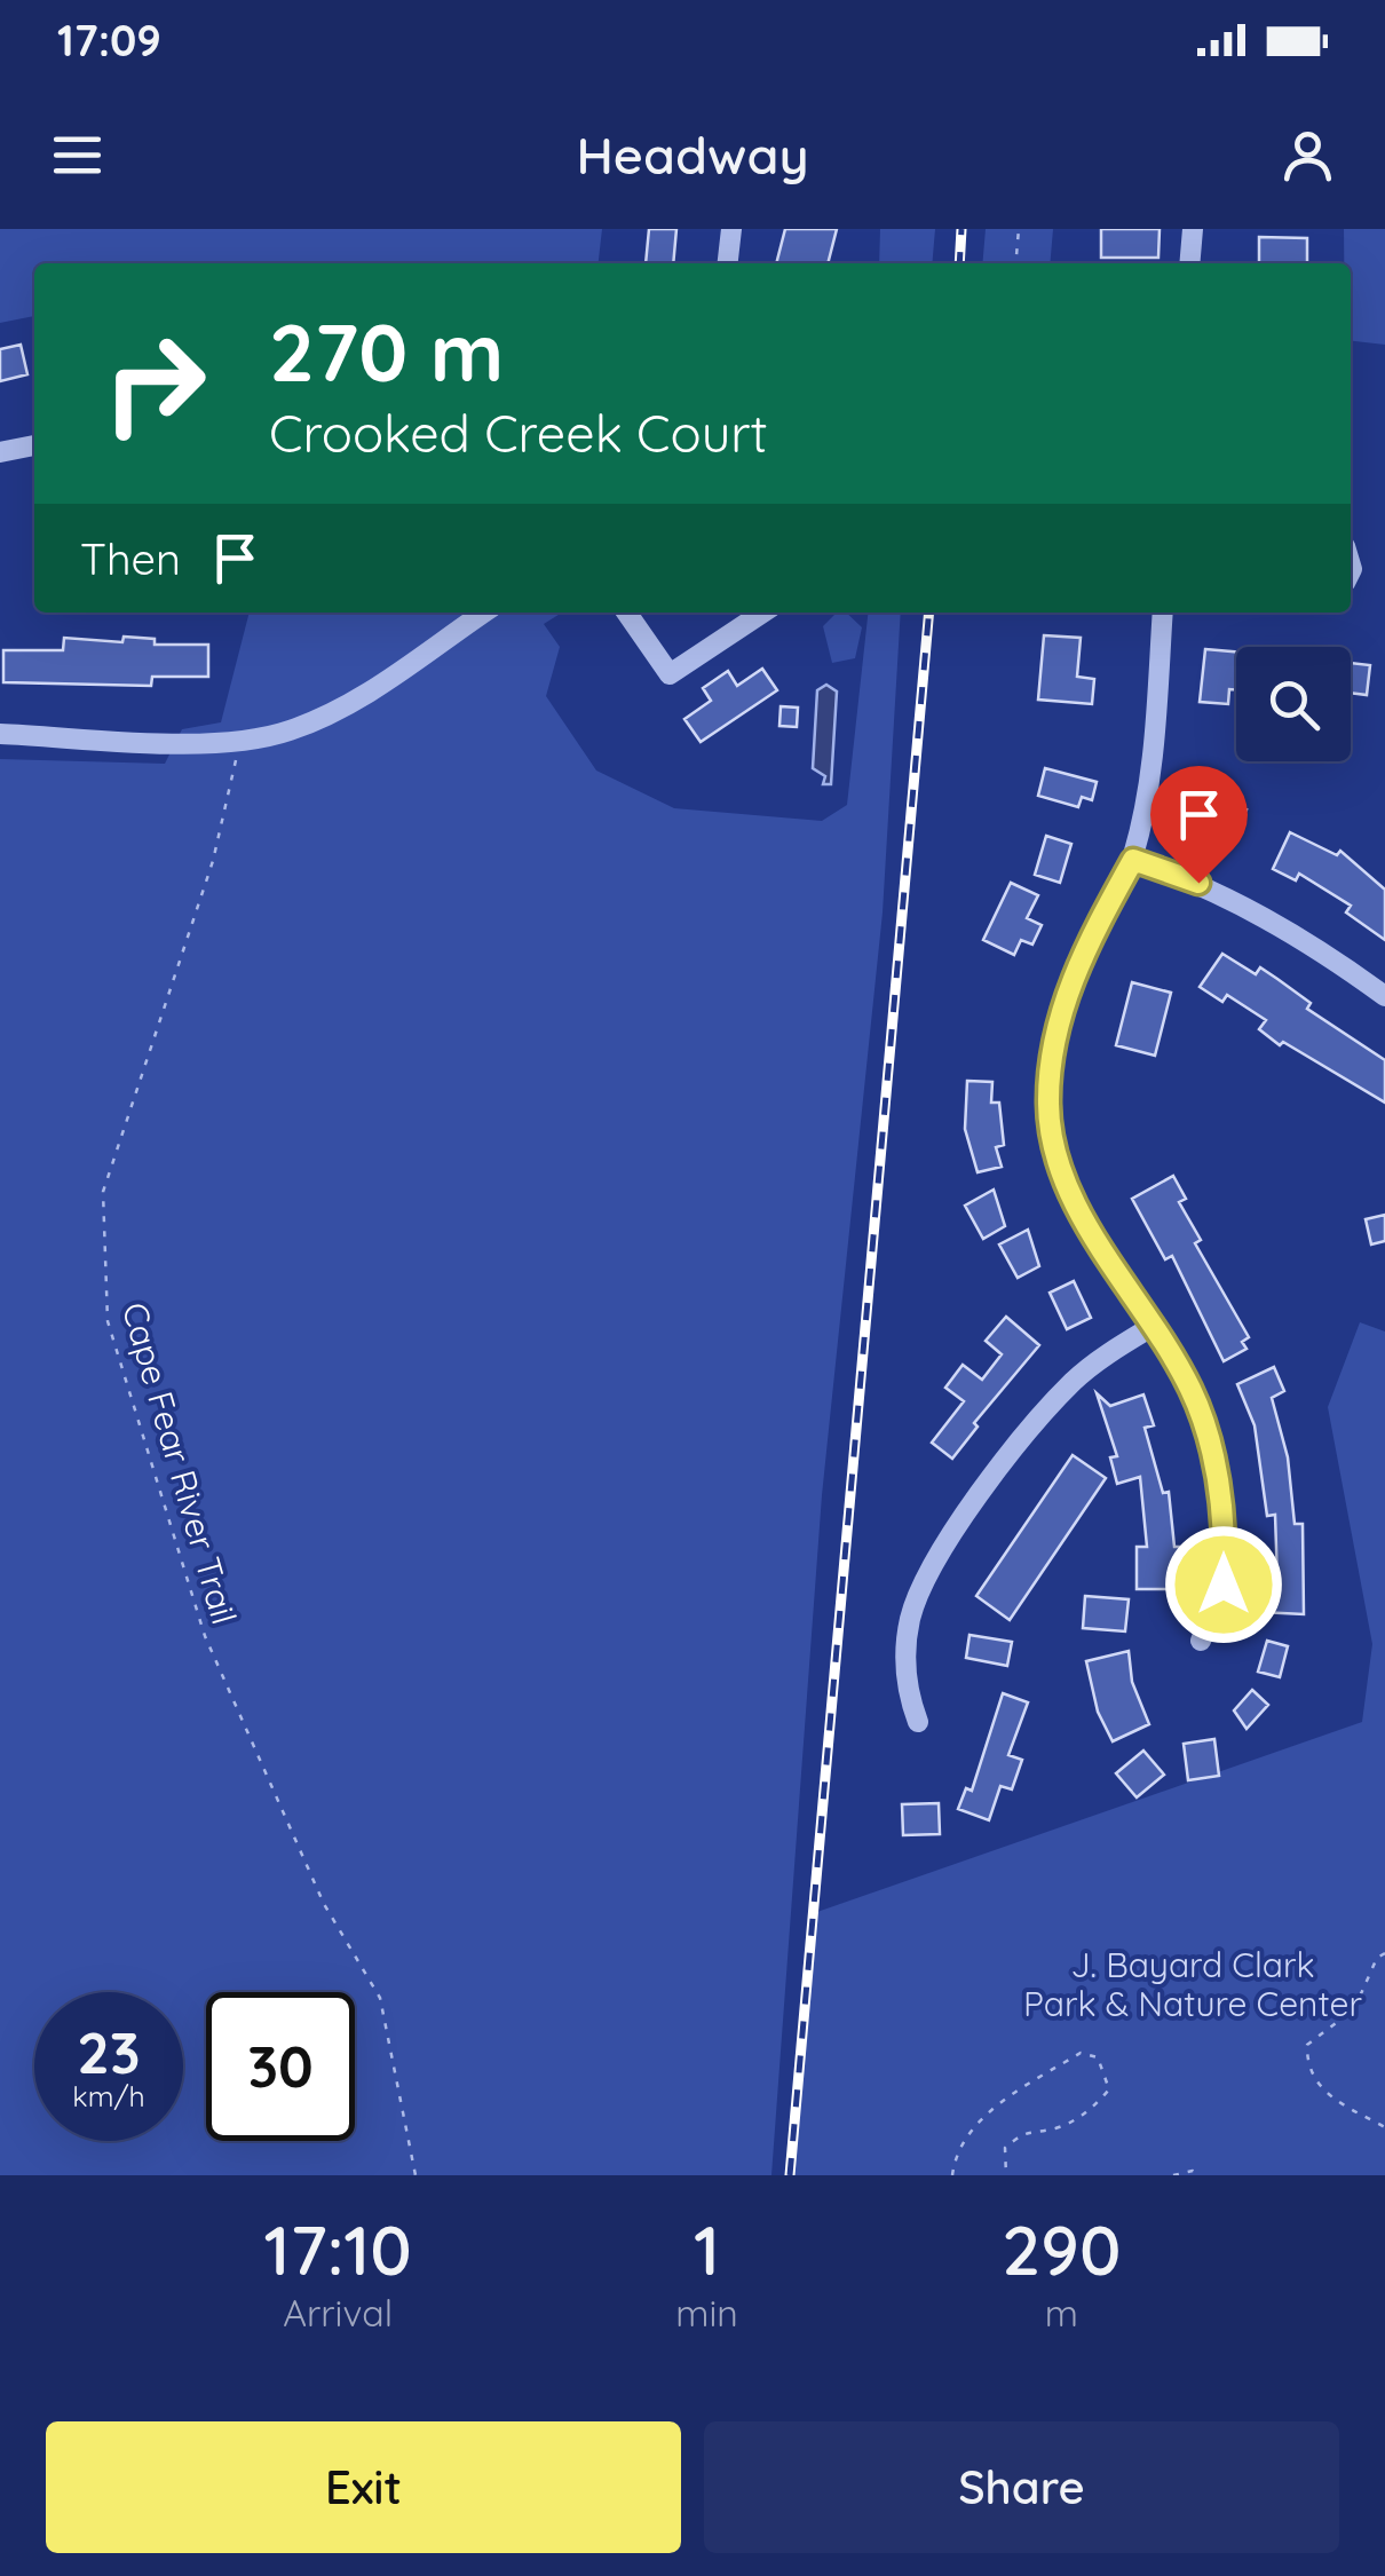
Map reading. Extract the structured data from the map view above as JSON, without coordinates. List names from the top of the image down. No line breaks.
{"streets":{"path":["Cape Fear River Trail"]},"parks":["J. Bayard Clark Park & Nature Center"],"page":{"status":"17:09","header":"Headway","turn":["270 m","Crooked Creek Court"],"then":"Then","speed":"23 km/h","limit":"30","eta":["17:10","Arrival","1","min","290","m"],"buttons":["Exit","Share"]}}
